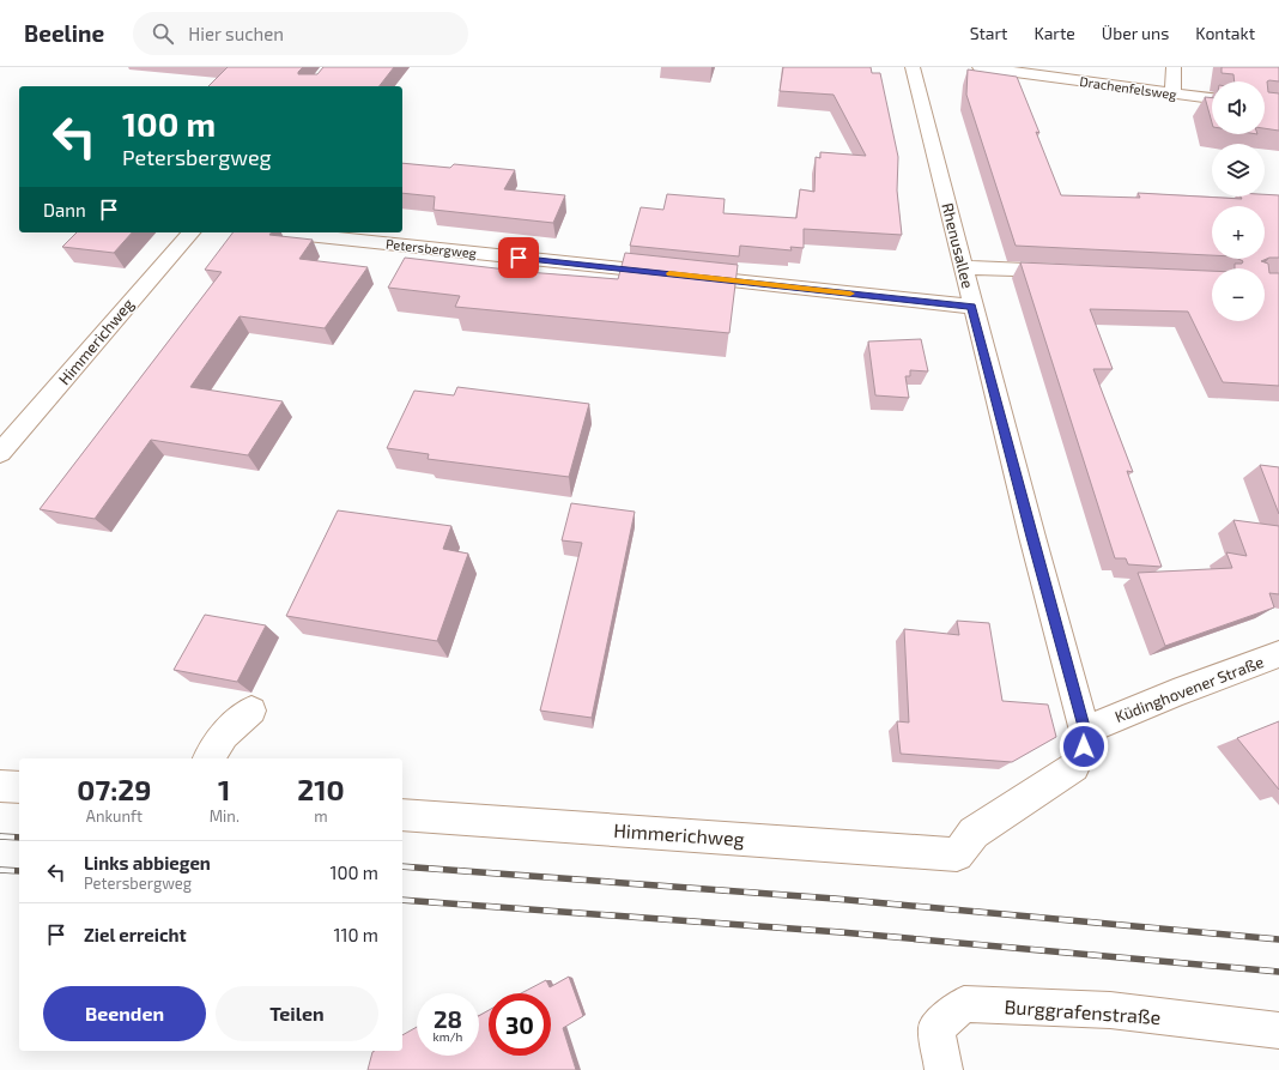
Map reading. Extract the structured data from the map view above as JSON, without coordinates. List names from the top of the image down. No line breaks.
{"streets":{"street":["Drachenfelsweg","Rhenusallee","Petersbergweg","Himmerichweg","Küdinghovener Straße","Burggrafenstraße"]},"crossings":[["Rhenusallee","Petersbergweg"],["Rhenusallee","Himmerichweg"],["Rhenusallee","Küdinghovener Straße"],["Himmerichweg","Küdinghovener Straße"]],"page":{"header":"Beeline","search":"Hier suchen","nav":["Start","Karte","Über uns","Kontakt"],"map_buttons":["+","−"],"turn":["100 m","Petersbergweg"],"then":"Dann","eta":["07:29","Ankunft","1","Min.","210","m"],"list":[{"name":"Links abbiegen","note":"Petersbergweg","value":"100 m"},{"name":"Ziel erreicht","value":"110 m"}],"buttons":["Beenden","Teilen"],"speed":"28 km/h","limit":"30"}}
